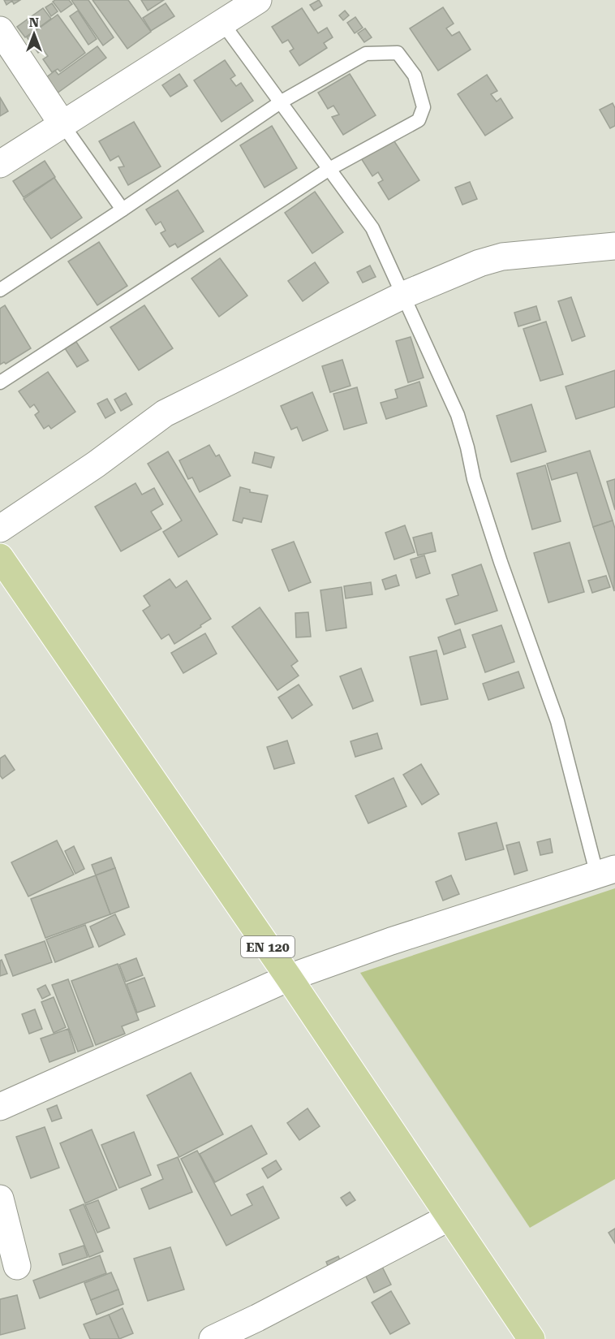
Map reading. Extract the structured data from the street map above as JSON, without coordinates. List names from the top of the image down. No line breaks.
{"streets":{"main road":["EN 120"]},"north":"top"}
